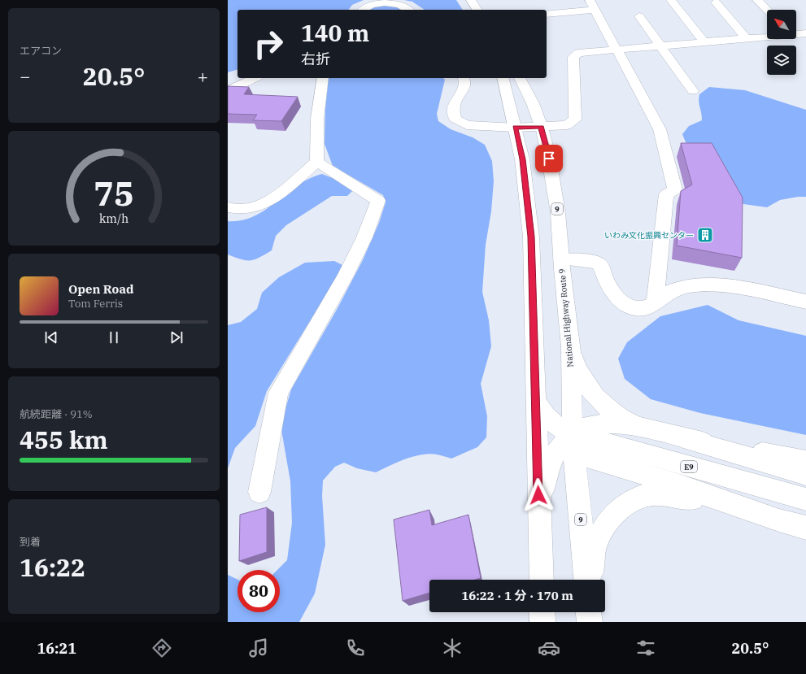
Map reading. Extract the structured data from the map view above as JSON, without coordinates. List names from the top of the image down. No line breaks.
{"streets":{"main road":["9","National Highway Route 9","E9"]},"crossings":[["National Highway Route 9","E9"]],"places":{"building":["いわみ文化振興センター"]},"north":"top left","page":{"tile":["エアコン",["航続距離 · 91%","455 km"],["到着","16:22"]],"turn":["140 m","右折"],"heat":["−","20.5°","+"],"song":["Open Road","Tom Ferris"],"limit":"80","trip":"16:22 · 1 分 · 170 m","tabs":["16:21","20.5°"],"gauge":["75","km/h"]}}
